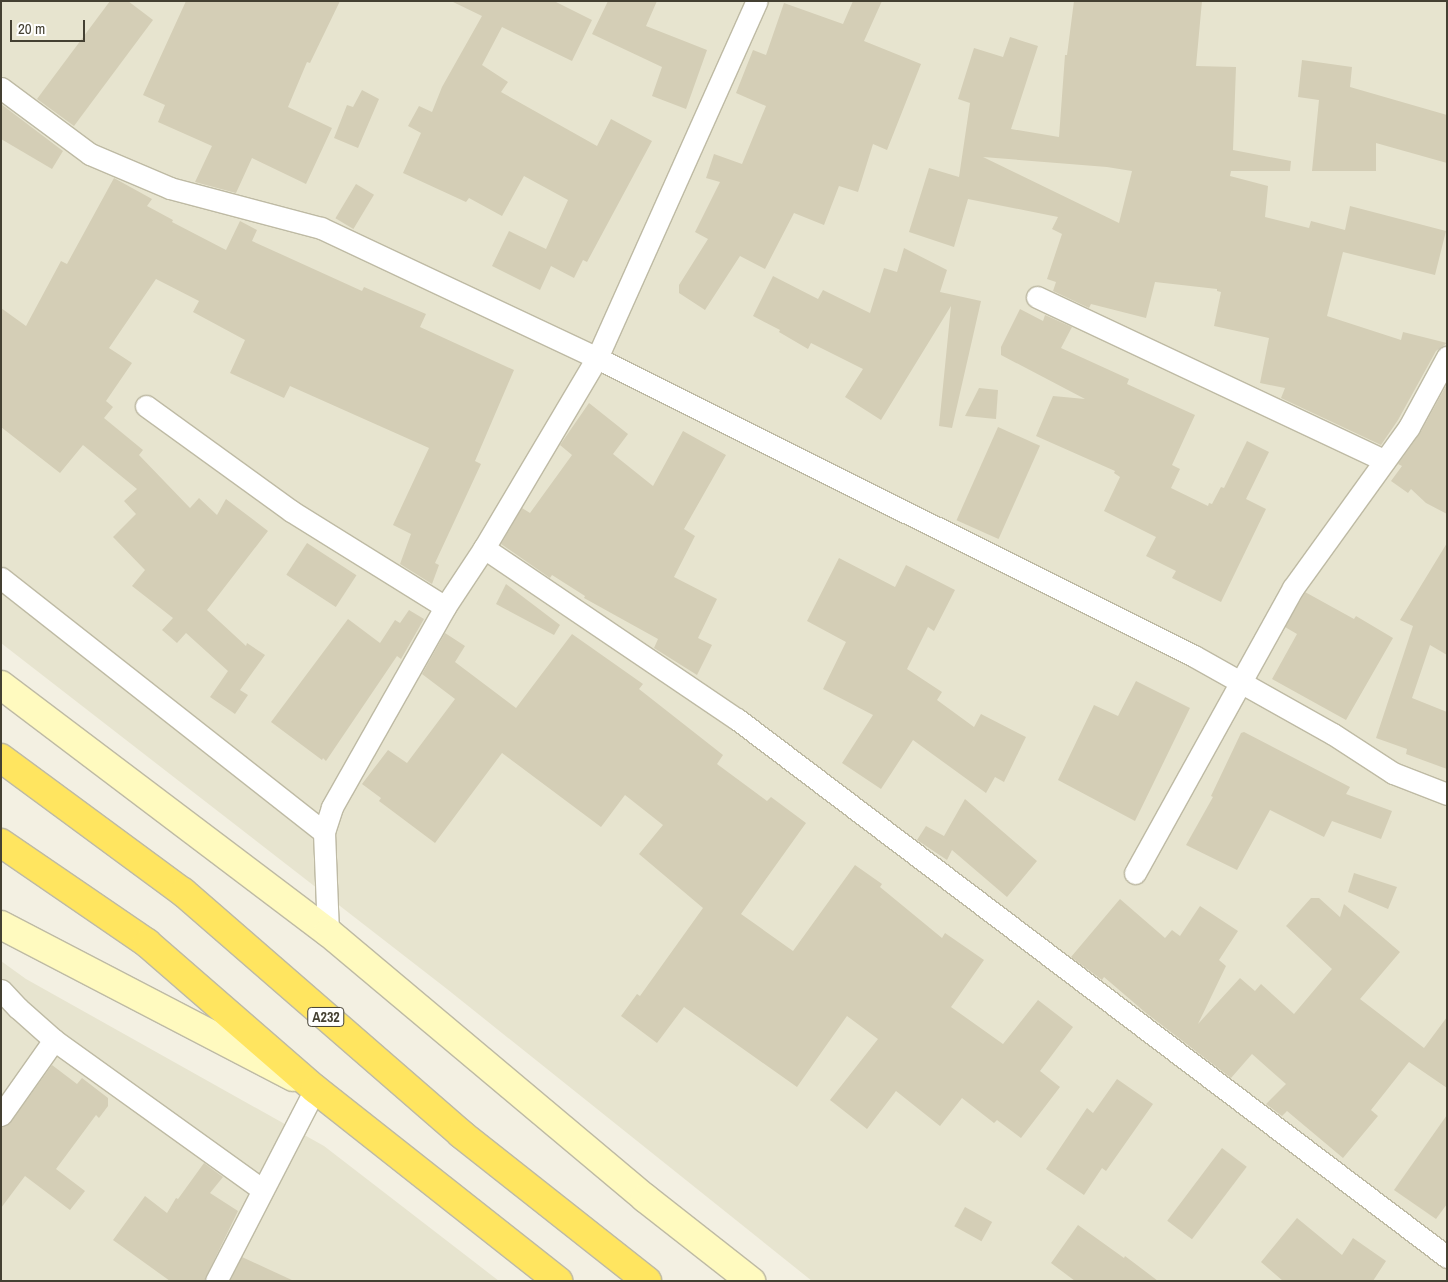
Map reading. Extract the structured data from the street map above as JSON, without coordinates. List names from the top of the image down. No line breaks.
{"streets":{"highway":["A232"]},"scale_bar":"20 m"}
